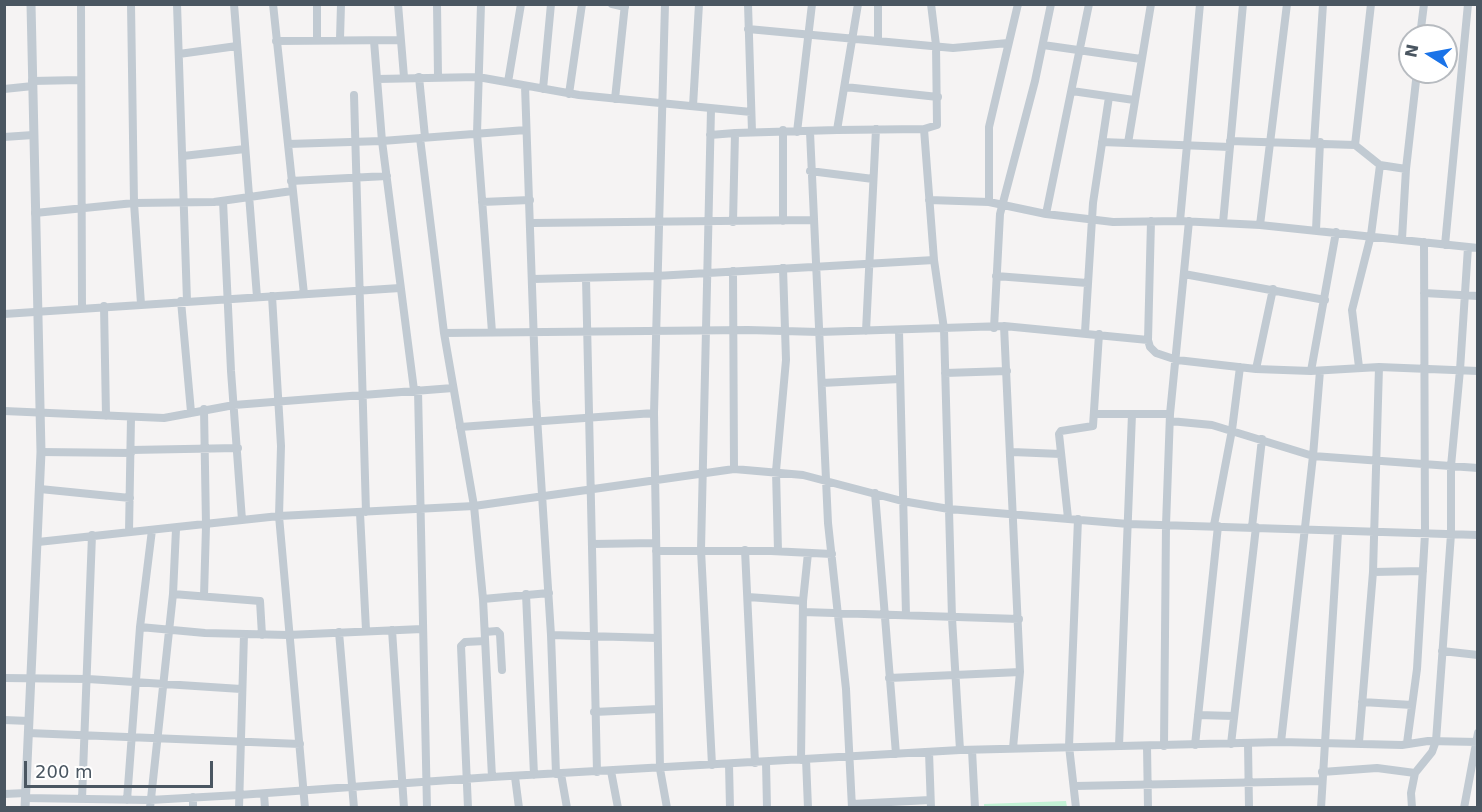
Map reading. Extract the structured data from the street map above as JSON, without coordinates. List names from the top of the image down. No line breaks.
{"scale_bar":"200 m","north":"left"}
